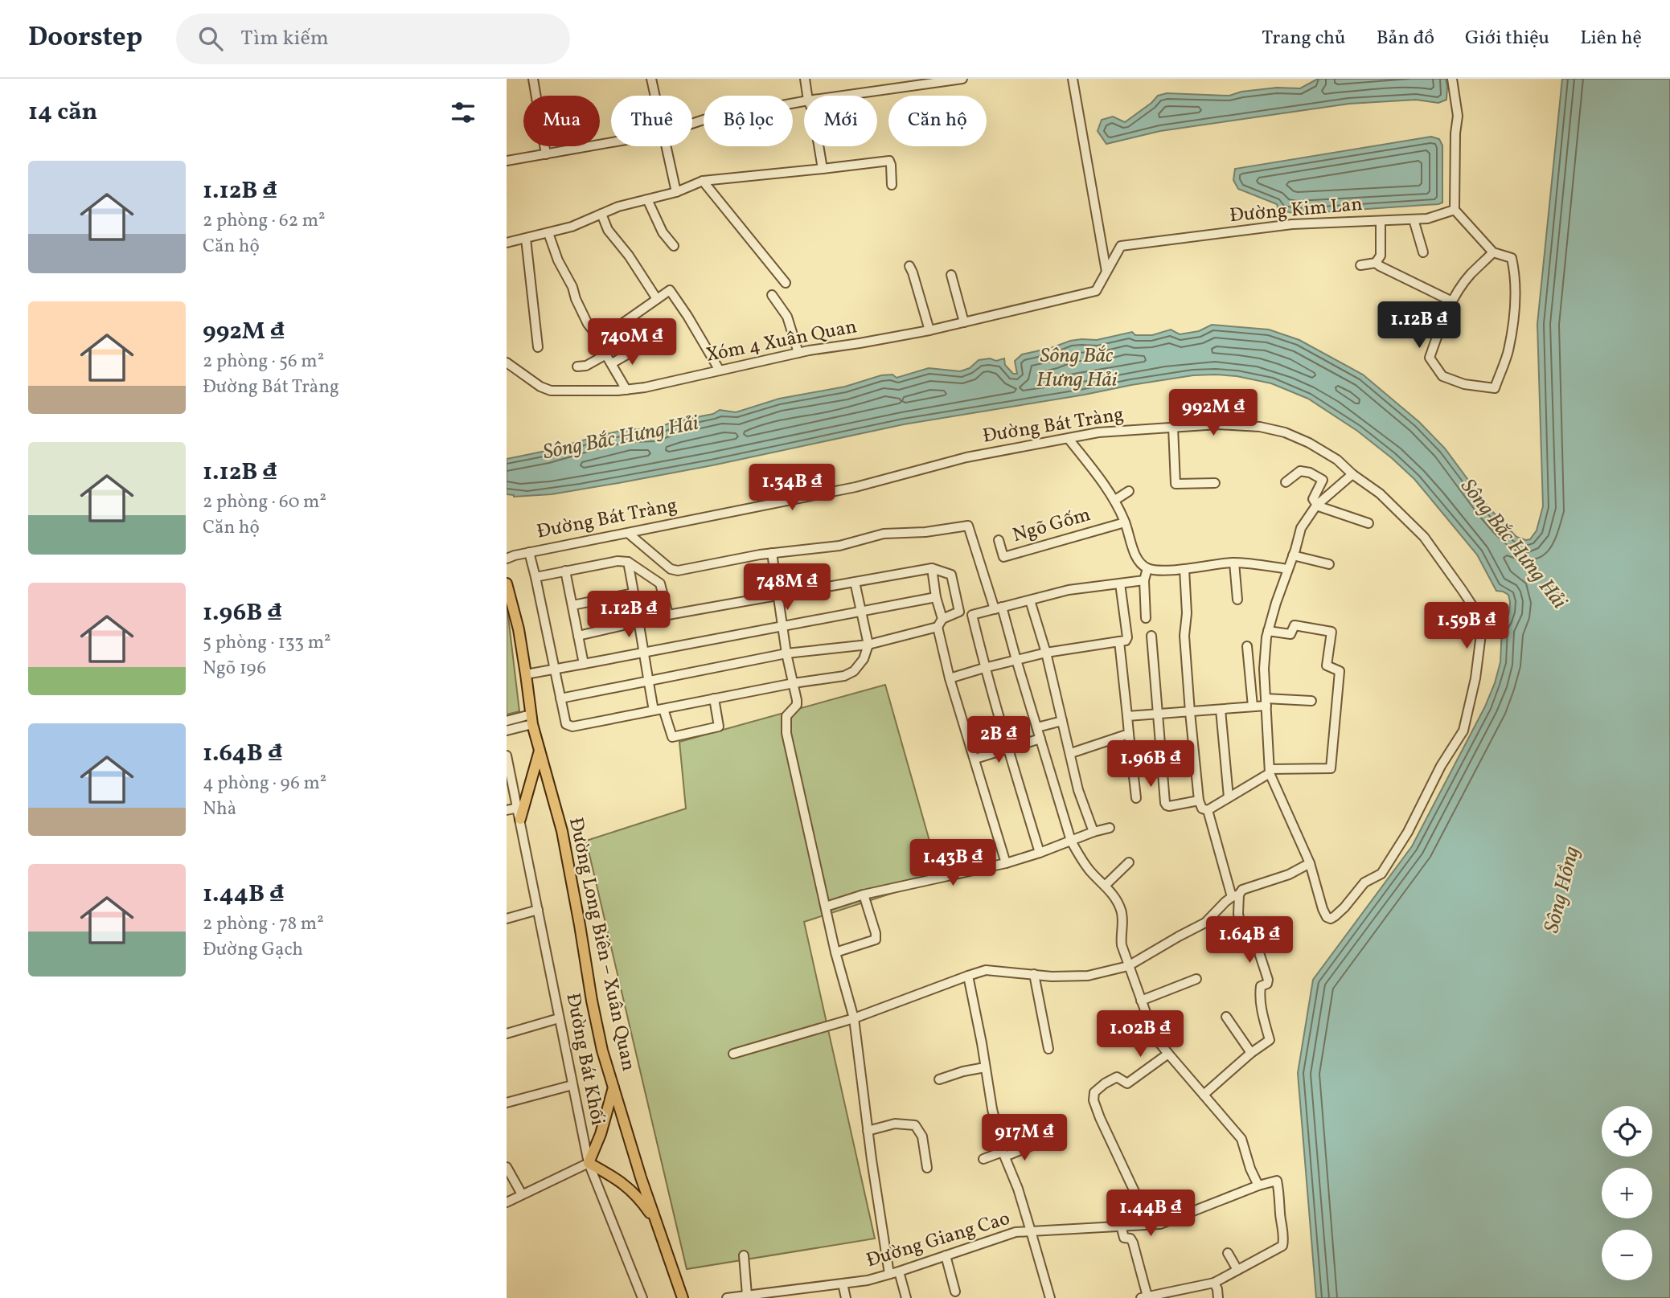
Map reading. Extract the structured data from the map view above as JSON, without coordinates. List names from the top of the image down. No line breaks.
{"streets":{"main road":["Đường Long Biên – Xuân Quan"],"street":["Đường Kim Lan","Xóm 4 Xuân Quan","Đường Bát Tràng","Ngõ Gốm","Đường Bát Khối","Đường Giang Cao"]},"water":["Sông Bắc Hưng Hải","Sông Hồng"],"page":{"header":"Doorstep","search":"Tìm kiếm","nav":["Trang chủ","Bản đồ","Giới thiệu","Liên hệ"],"heading":"14 căn","chip":["Mua","Thuê","Bộ lọc","Mới","Căn hộ"],"list":[{"name":"1.12B ₫","note":"2 phòng · 62 m² · Căn hộ"},{"name":"992M ₫","note":"2 phòng · 56 m² · Đường Bát Tràng"},{"name":"1.12B ₫","note":"2 phòng · 60 m² · Căn hộ"},{"name":"1.96B ₫","note":"5 phòng · 133 m² · Ngõ 196"},{"name":"1.64B ₫","note":"4 phòng · 96 m² · Nhà"},{"name":"1.44B ₫","note":"2 phòng · 78 m² · Đường Gạch"}],"price":["1.12B ₫","740M ₫","992M ₫","1.34B ₫","748M ₫","1.12B ₫","1.59B ₫","2B ₫","1.96B ₫","1.43B ₫","1.64B ₫","1.02B ₫","917M ₫","1.44B ₫"],"map_buttons":["+","−"]}}
